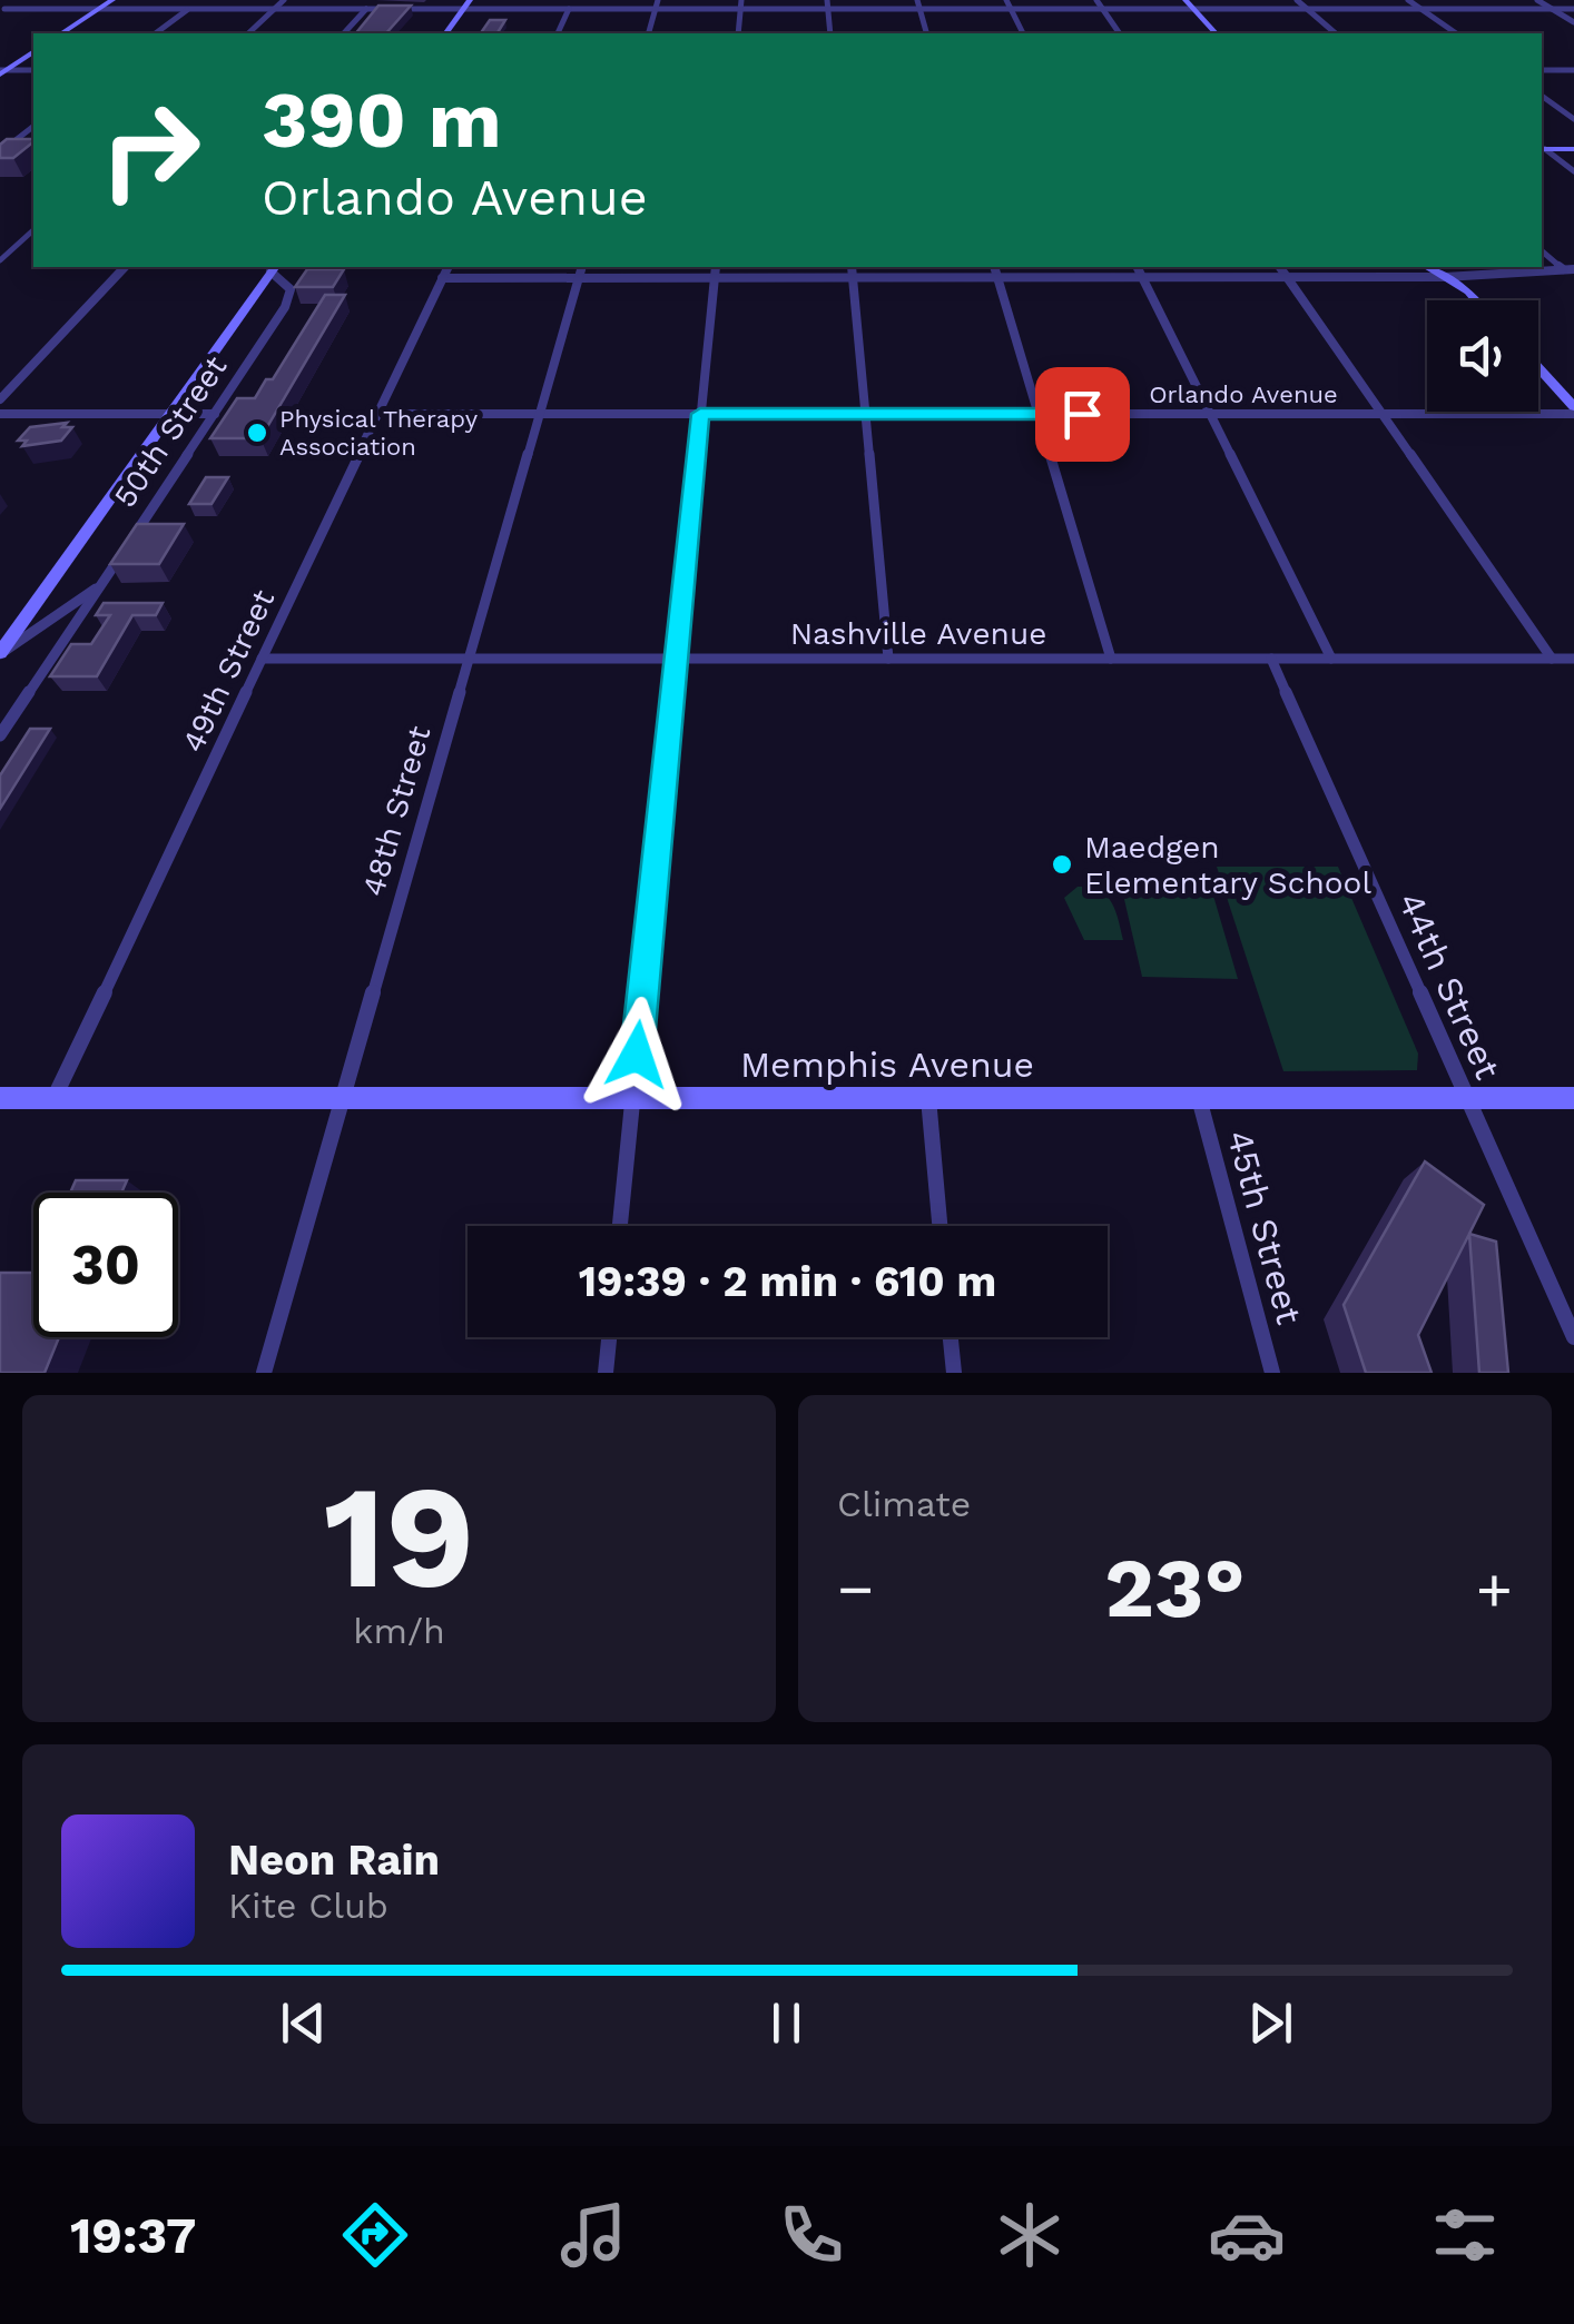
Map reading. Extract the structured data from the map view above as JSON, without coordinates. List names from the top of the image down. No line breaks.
{"streets":{"street":["Orlando Avenue","50th Street","Nashville Avenue","49th Street","48th Street","44th Street","Memphis Avenue","45th Street"]},"crossings":[["Orlando Avenue","49th Street"],["Orlando Avenue","48th Street"],["Nashville Avenue","49th Street"],["Nashville Avenue","48th Street"],["Nashville Avenue","44th Street"],["49th Street","Memphis Avenue"],["48th Street","Memphis Avenue"],["44th Street","Memphis Avenue"],["Memphis Avenue","45th Street"]],"places":["Physical Therapy Association","Maedgen Elementary School"],"page":{"turn":["390 m","Orlando Avenue"],"limit":"30","trip":"19:39 · 2 min · 610 m","tile":[["19","km/h"],"Climate"],"heat":["−","23°","+"],"song":["Neon Rain","Kite Club"],"tabs":"19:37"}}
